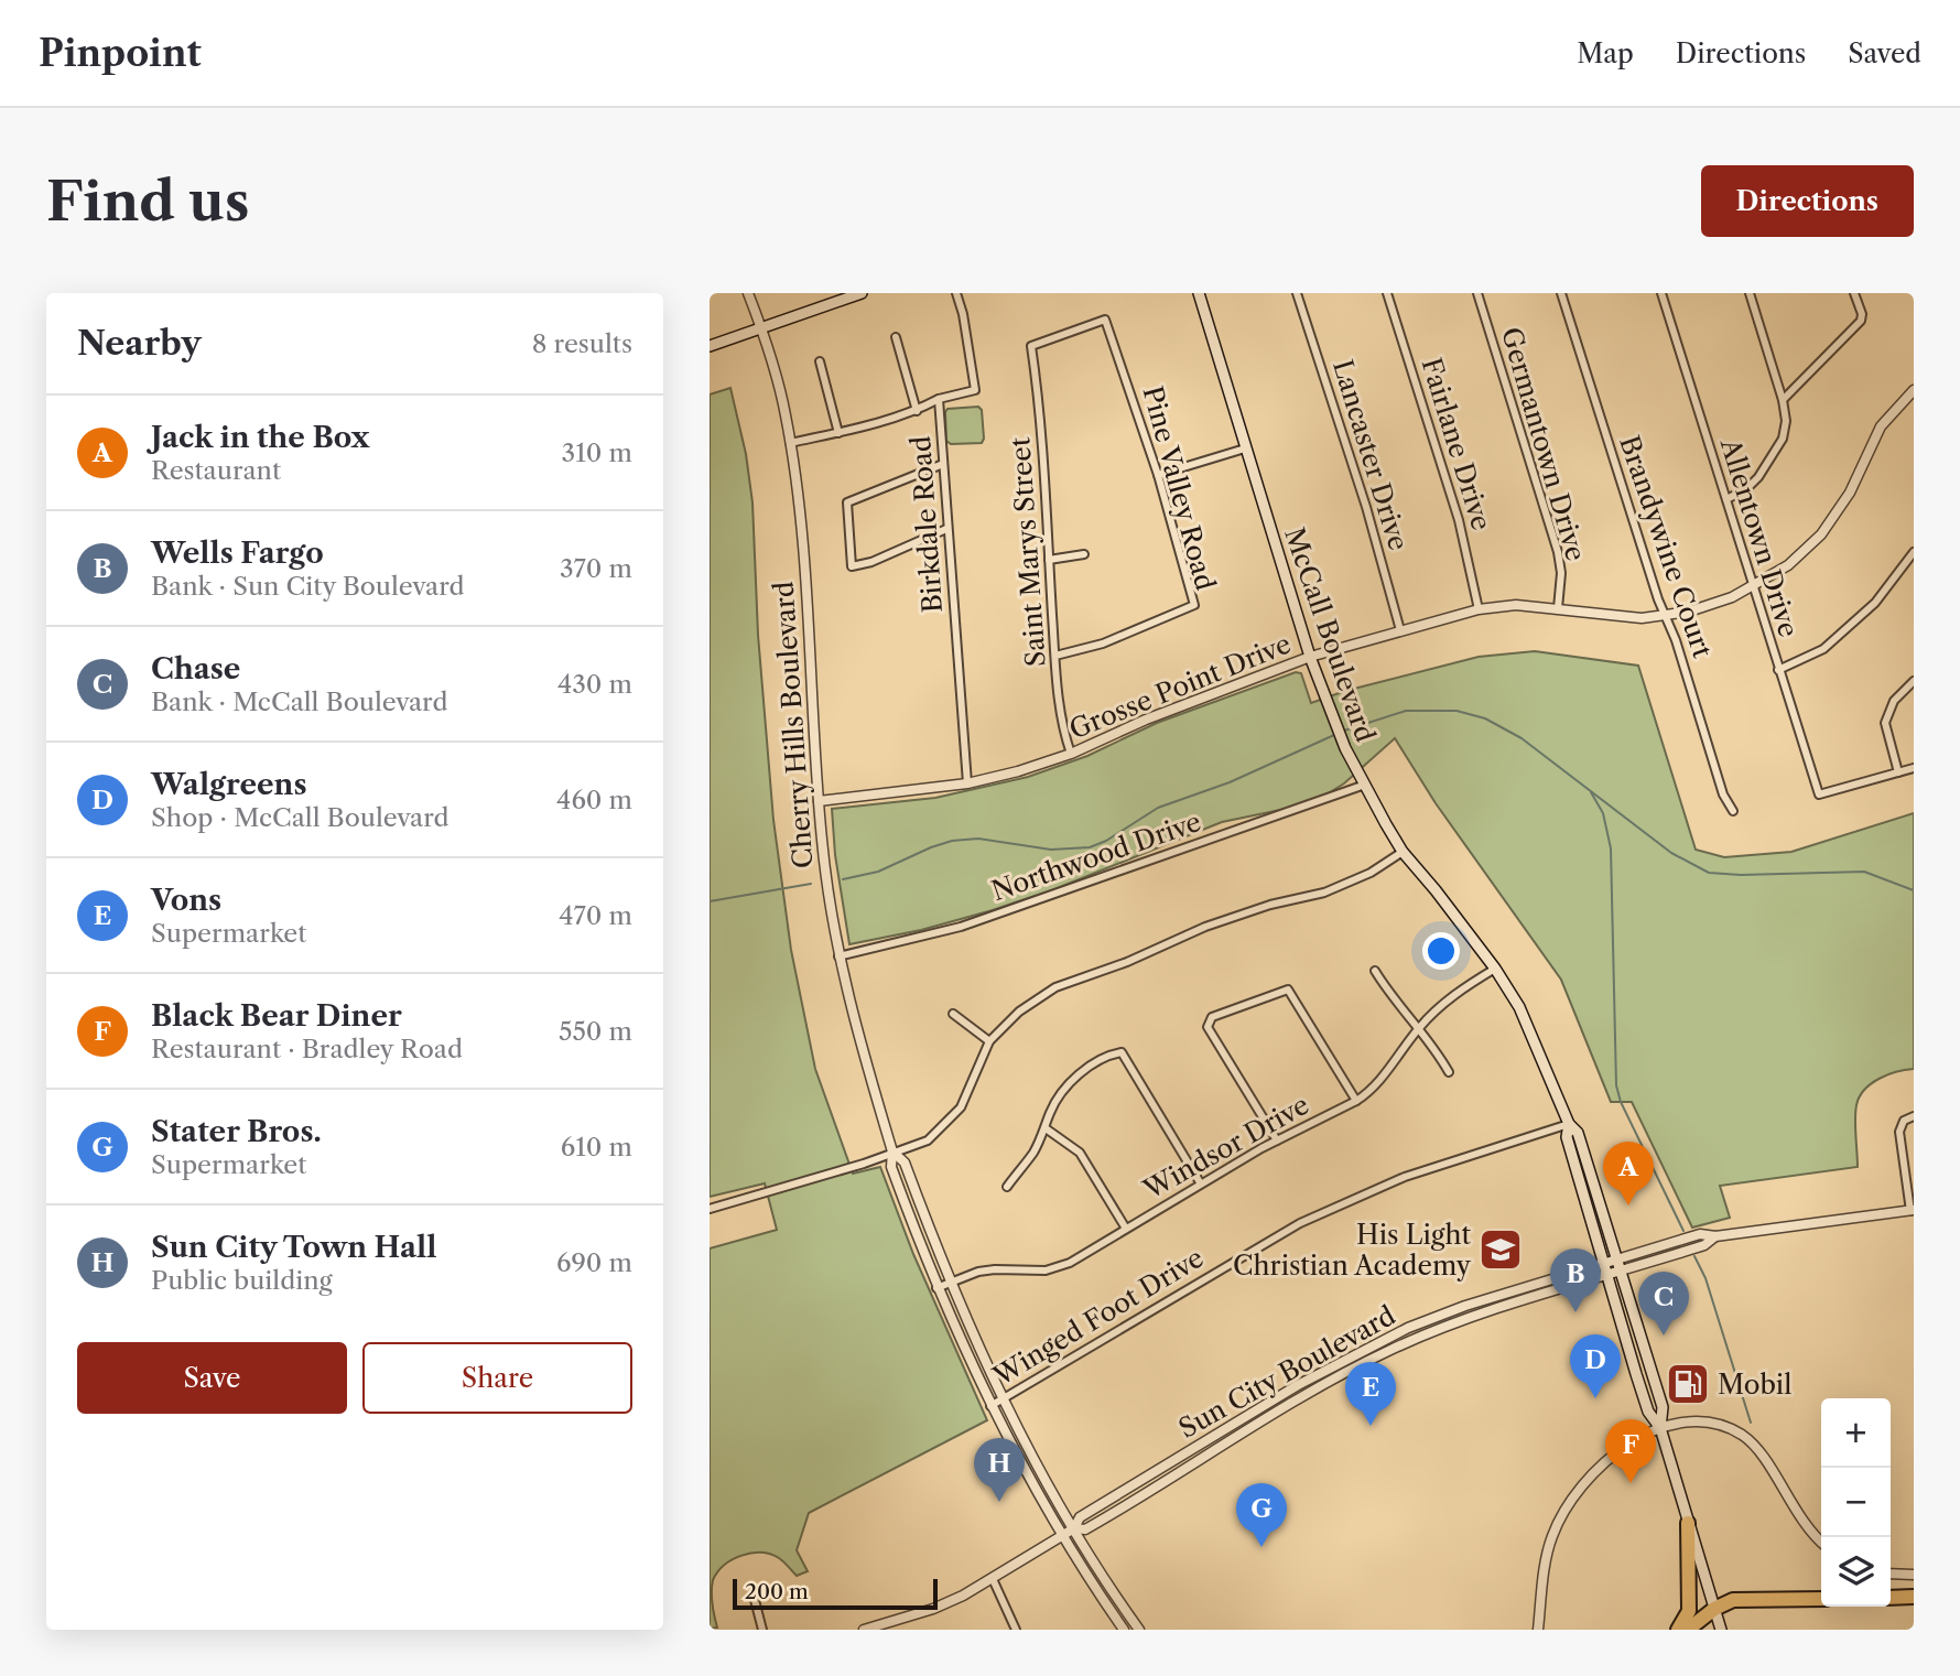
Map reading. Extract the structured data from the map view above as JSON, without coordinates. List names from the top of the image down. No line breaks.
{"streets":{"main road":["McCall Boulevard"],"street":["Fairlane Drive","Germantown Drive","Lancaster Drive","Pine Valley Road","Birkdale Road","Allentown Drive","Brandywine Court","Saint Marys Street","Grosse Point Drive","Cherry Hills Boulevard","Northwood Drive","Windsor Drive","Winged Foot Drive","Sun City Boulevard"]},"crossings":[["Fairlane Drive","Grosse Point Drive"],["Germantown Drive","Grosse Point Drive"],["Lancaster Drive","Grosse Point Drive"],["Pine Valley Road","Saint Marys Street"],["Birkdale Road","Grosse Point Drive"],["Allentown Drive","Grosse Point Drive"],["Brandywine Court","Grosse Point Drive"],["Saint Marys Street","Grosse Point Drive"],["McCall Boulevard","Grosse Point Drive"],["McCall Boulevard","Northwood Drive"],["McCall Boulevard","Windsor Drive"],["McCall Boulevard","Winged Foot Drive"],["McCall Boulevard","Sun City Boulevard"],["Grosse Point Drive","Cherry Hills Boulevard"],["Cherry Hills Boulevard","Northwood Drive"],["Cherry Hills Boulevard","Windsor Drive"],["Cherry Hills Boulevard","Winged Foot Drive"],["Cherry Hills Boulevard","Sun City Boulevard"]],"places":{"school or university":["His Light Christian Academy"],"fuel station":["Mobil"]},"scale_bar":"200 m","page":{"header":"Pinpoint","nav":["Map","Directions","Saved"],"buttons":["Directions",["Save","Share"]],"title":"Find us","heading":["Nearby","8 results"],"list":[{"mark":"A","name":"Jack in the Box","note":"Restaurant","value":"310 m"},{"mark":"B","name":"Wells Fargo","note":"Bank · Sun City Boulevard","value":"370 m"},{"mark":"C","name":"Chase","note":"Bank · McCall Boulevard","value":"430 m"},{"mark":"D","name":"Walgreens","note":"Shop · McCall Boulevard","value":"460 m"},{"mark":"E","name":"Vons","note":"Supermarket","value":"470 m"},{"mark":"F","name":"Black Bear Diner","note":"Restaurant · Bradley Road","value":"550 m"},{"mark":"G","name":"Stater Bros.","note":"Supermarket","value":"610 m"},{"mark":"H","name":"Sun City Town Hall","note":"Public building","value":"690 m"}],"pins":["A","B","C","D","E","F","H","G"],"map_buttons":["+","−"],"scale":"200 m"}}
